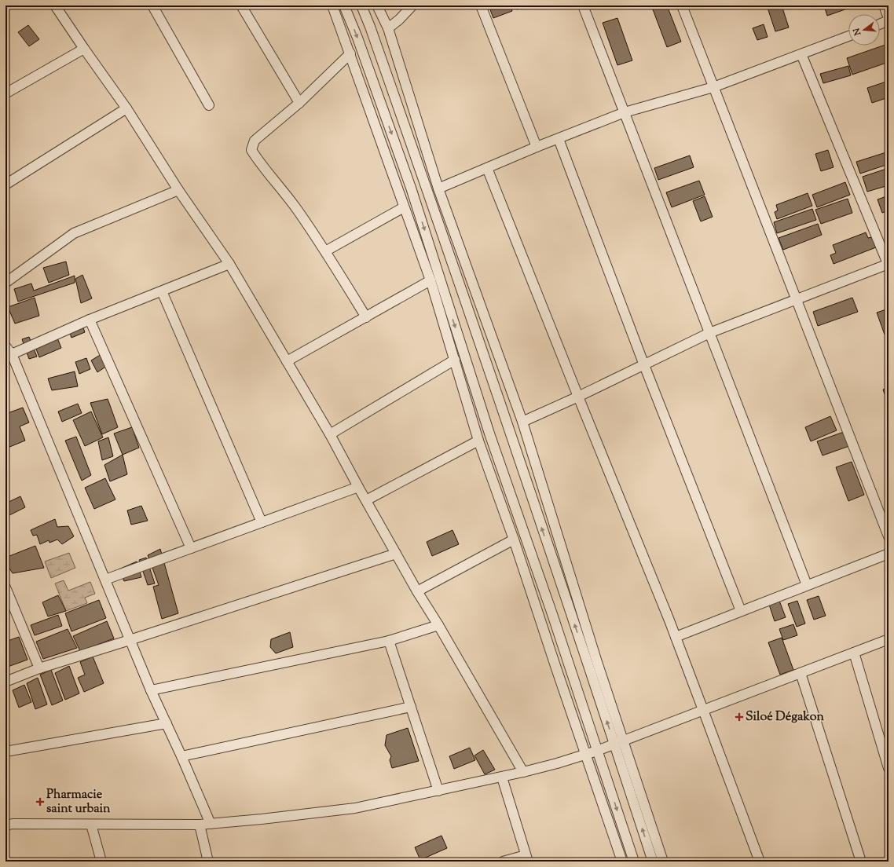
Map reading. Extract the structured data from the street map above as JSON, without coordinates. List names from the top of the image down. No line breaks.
{"places":{"health":["Siloé Dégakon","Pharmacie saint urbain"]},"north":"left"}
